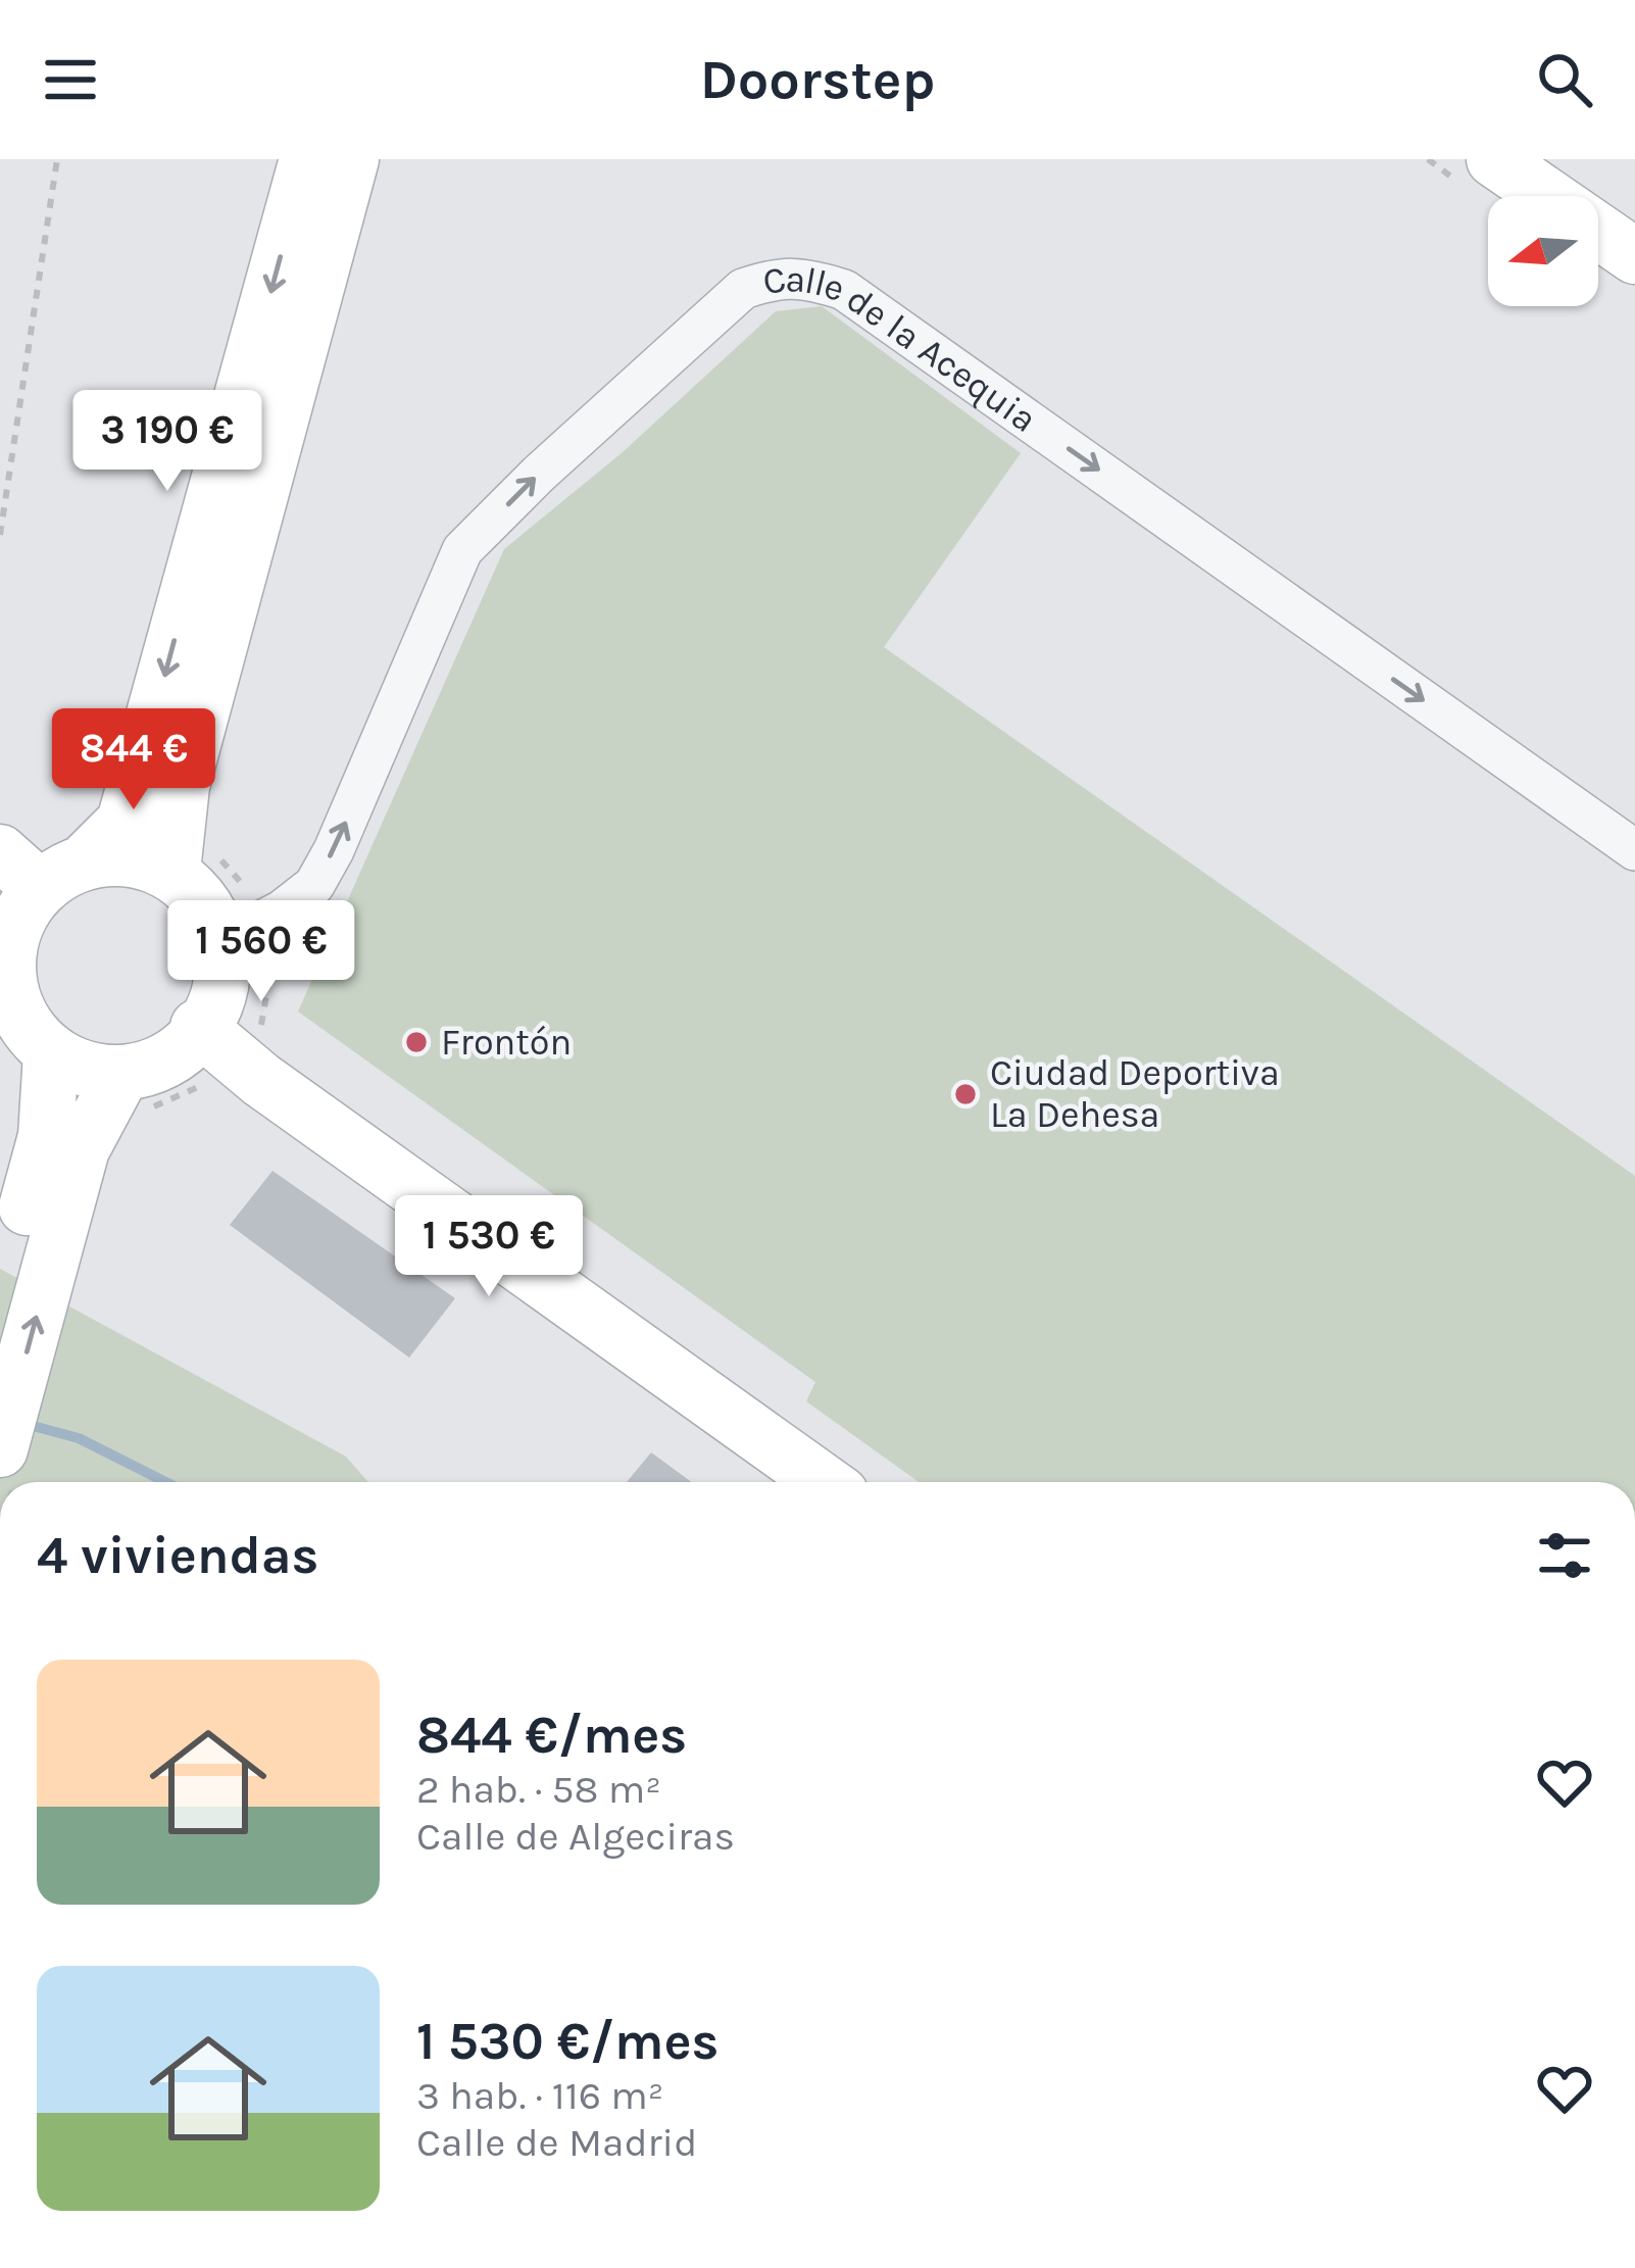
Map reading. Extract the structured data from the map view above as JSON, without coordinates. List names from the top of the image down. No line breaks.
{"streets":{"street":["Calle de la Acequia"]},"places":["Frontón","Ciudad Deportiva La Dehesa"],"north":"left","page":{"header":"Doorstep","price":["3 190 €","844 €","1 560 €","1 530 €"],"heading":"4 viviendas","list":[{"name":"844 €/mes","note":"2 hab. · 58 m² · Calle de Algeciras"},{"name":"1 530 €/mes","note":"3 hab. · 116 m² · Calle de Madrid"}]}}
